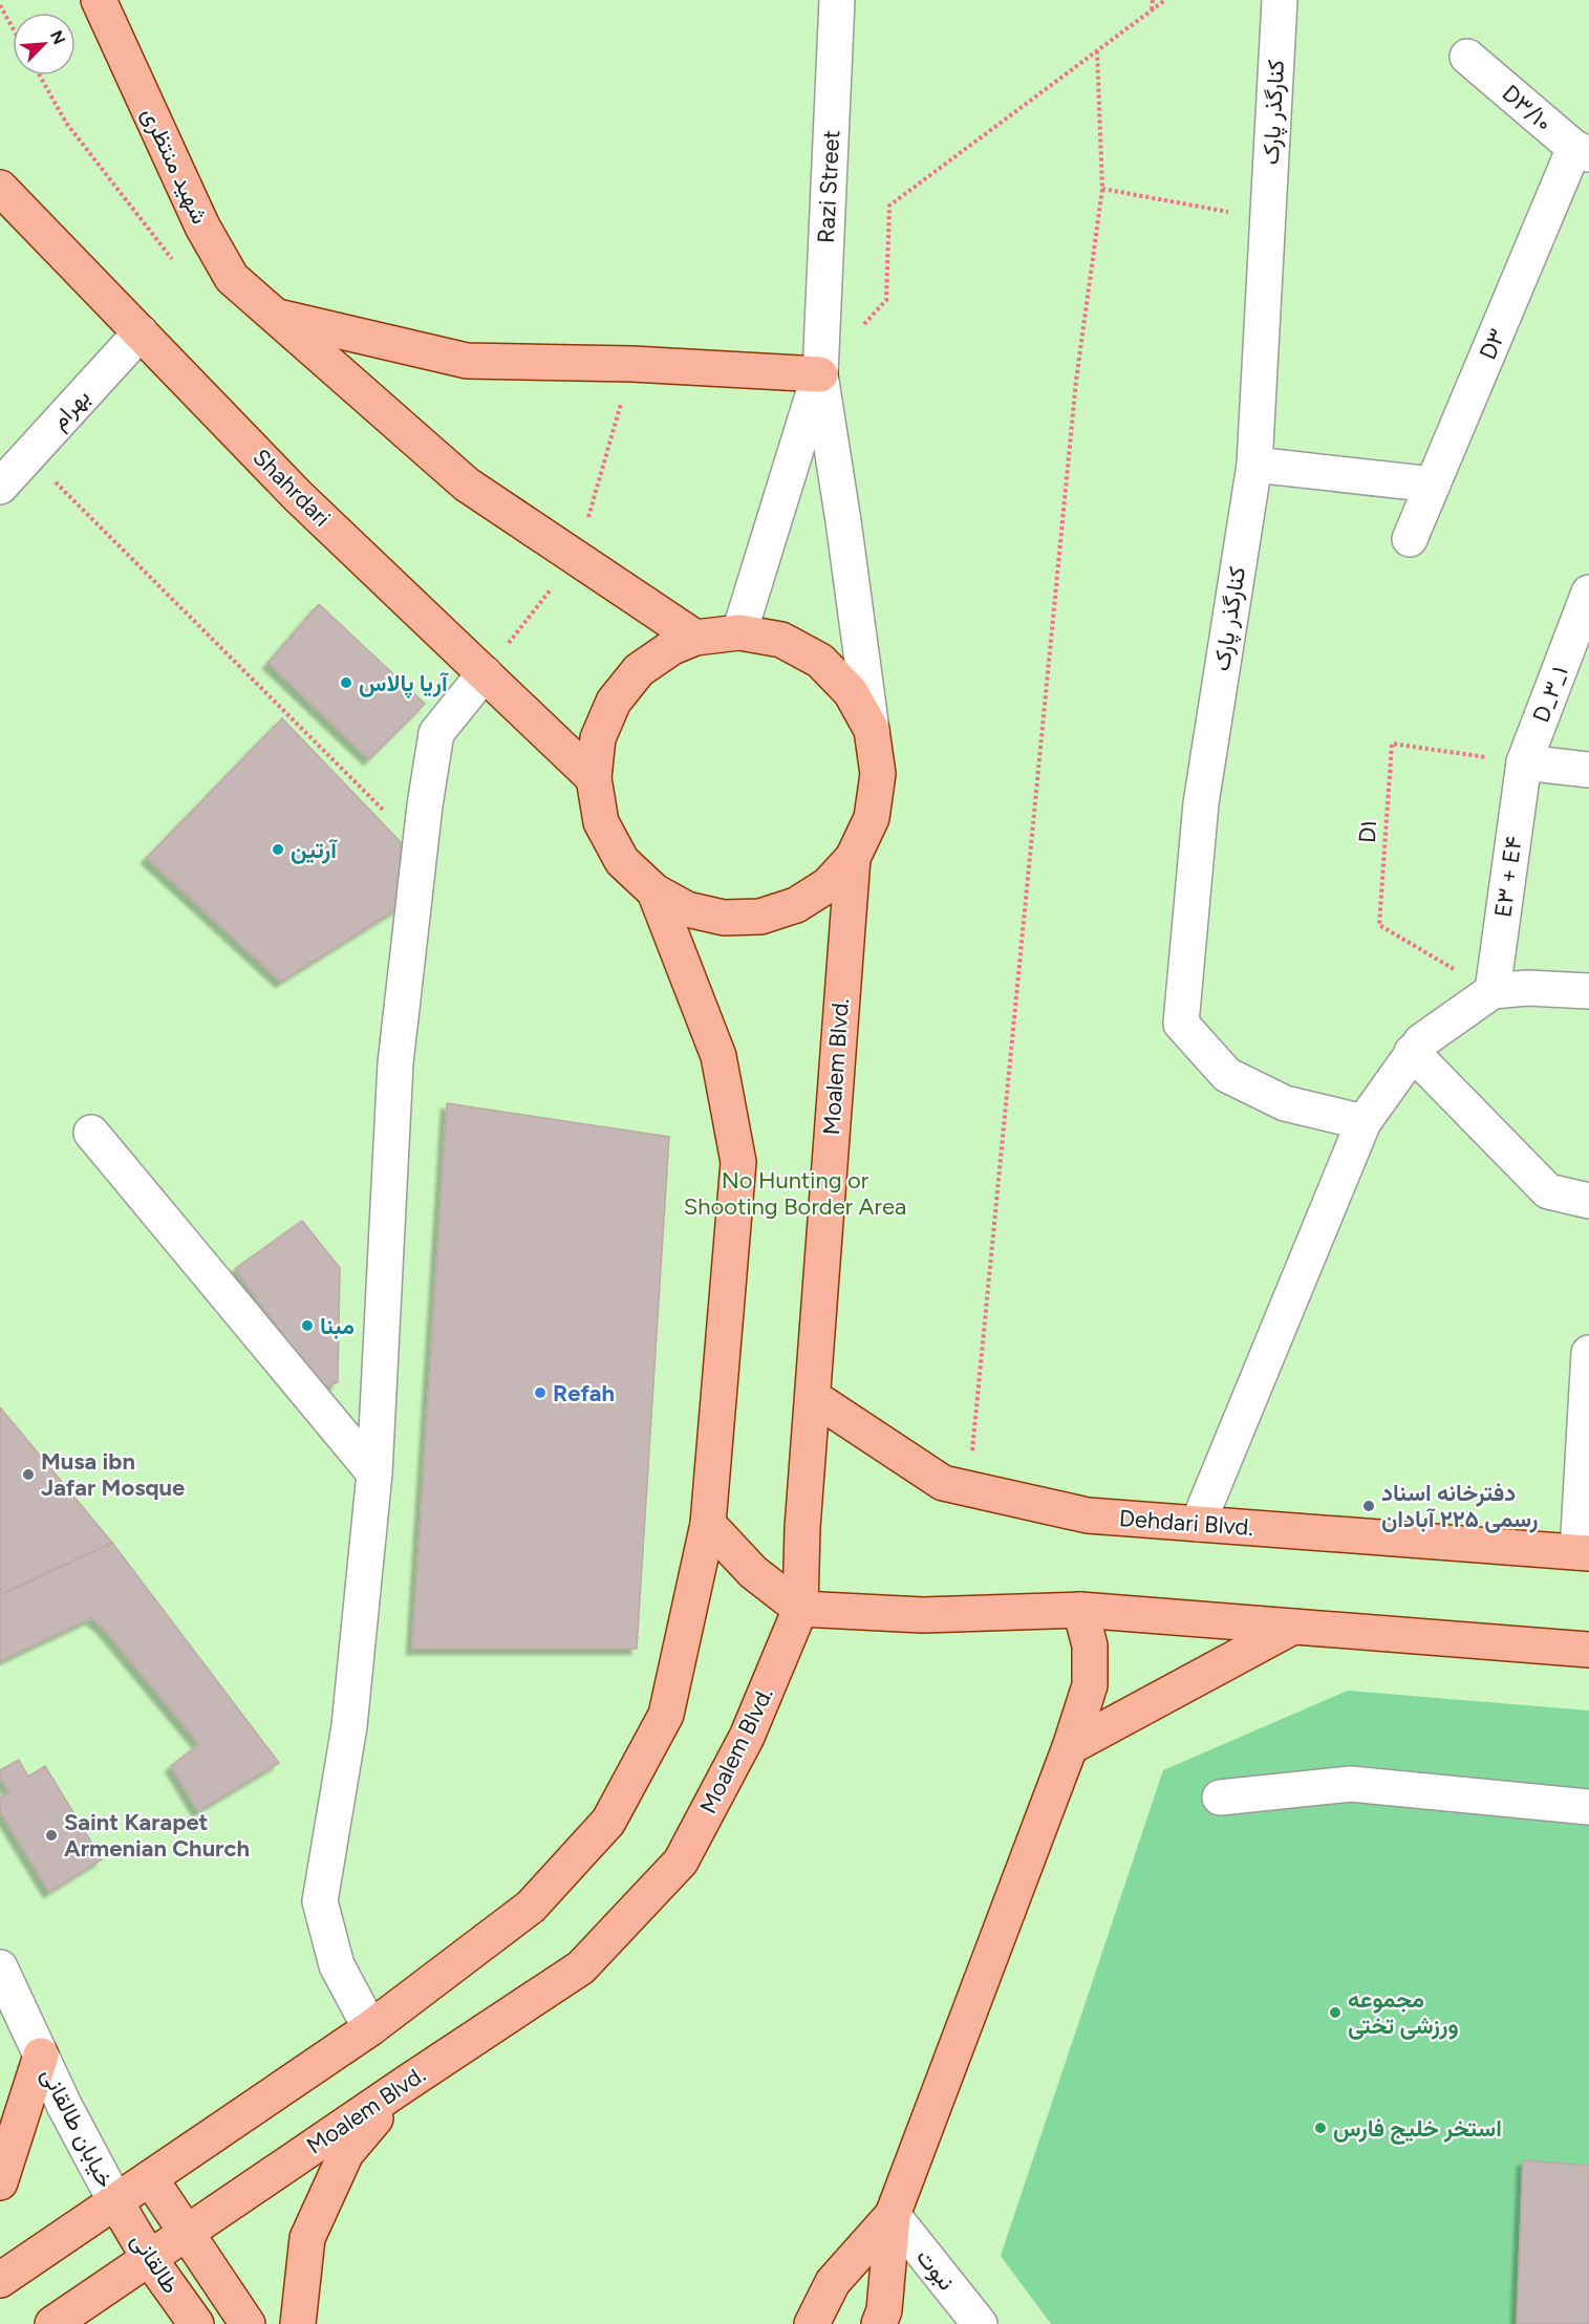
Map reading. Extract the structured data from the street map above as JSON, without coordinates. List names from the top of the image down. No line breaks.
{"streets":{"main road":["شهید منتظری","Shahrdari","Moalem Blvd.","Dehdari Blvd.","طالقانی"],"street":["D۳/۱۰","کنارگذر پارک","Razi Street","D۳","بهرام","D_۳_۱","E۳ + E۴","خیابان طالقانی","نبوت"],"path":["D۱"]},"crossings":[["D۳/۱۰","D۳"],["بهرام","Shahrdari"],["D_۳_۱","D۱"],["D_۳_۱","E۳ + E۴"],["D۱","E۳ + E۴"],["Moalem Blvd.","Dehdari Blvd."],["Moalem Blvd.","طالقانی"],["خیابان طالقانی","طالقانی"]],"parks":["No Hunting or Shooting Border Area"],"places":["آریا پالاس","آرتین","مبنا","Refah","Musa ibn Jafar Mosque","دفترخانه اسناد رسمی ۲۲۵ آبادان","Saint Karapet Armenian Church","مجموعه ورزشی تختی","استخر خلیج فارس"],"north":"top right"}
